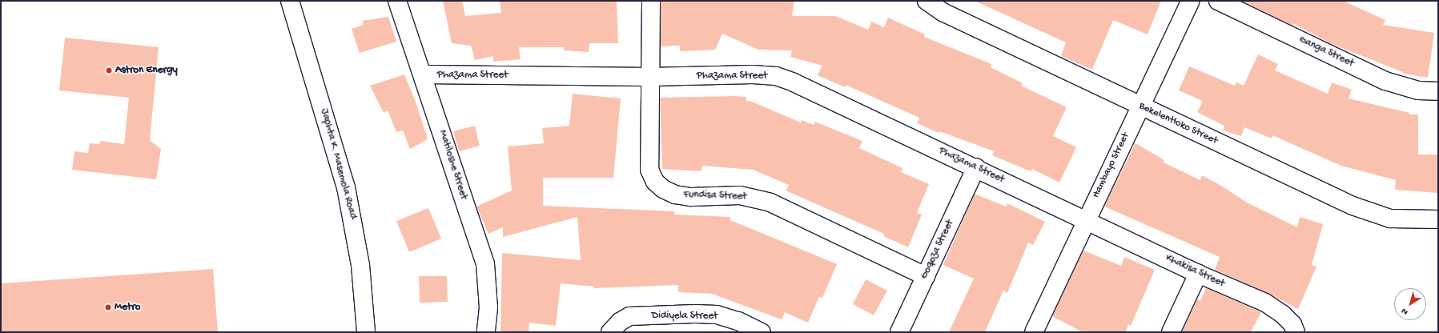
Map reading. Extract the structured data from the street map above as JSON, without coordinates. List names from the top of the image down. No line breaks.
{"streets":{"street":["Ganga Street","Phazama Street","Bekelentloko Street","Japhta K. Masemola Road","Matiloshe Street","Hambayo Street","Fundisa Street","Goqoza Street","Khakisa Street","Didiyela Street"]},"crossings":[["Phazama Street","Matiloshe Street"],["Phazama Street","Hambayo Street"],["Phazama Street","Fundisa Street"],["Phazama Street","Goqoza Street"],["Phazama Street","Khakisa Street"],["Bekelentloko Street","Hambayo Street"],["Hambayo Street","Khakisa Street"],["Fundisa Street","Goqoza Street"]],"places":["Astron Energy","Metro"],"north":"bottom left"}
